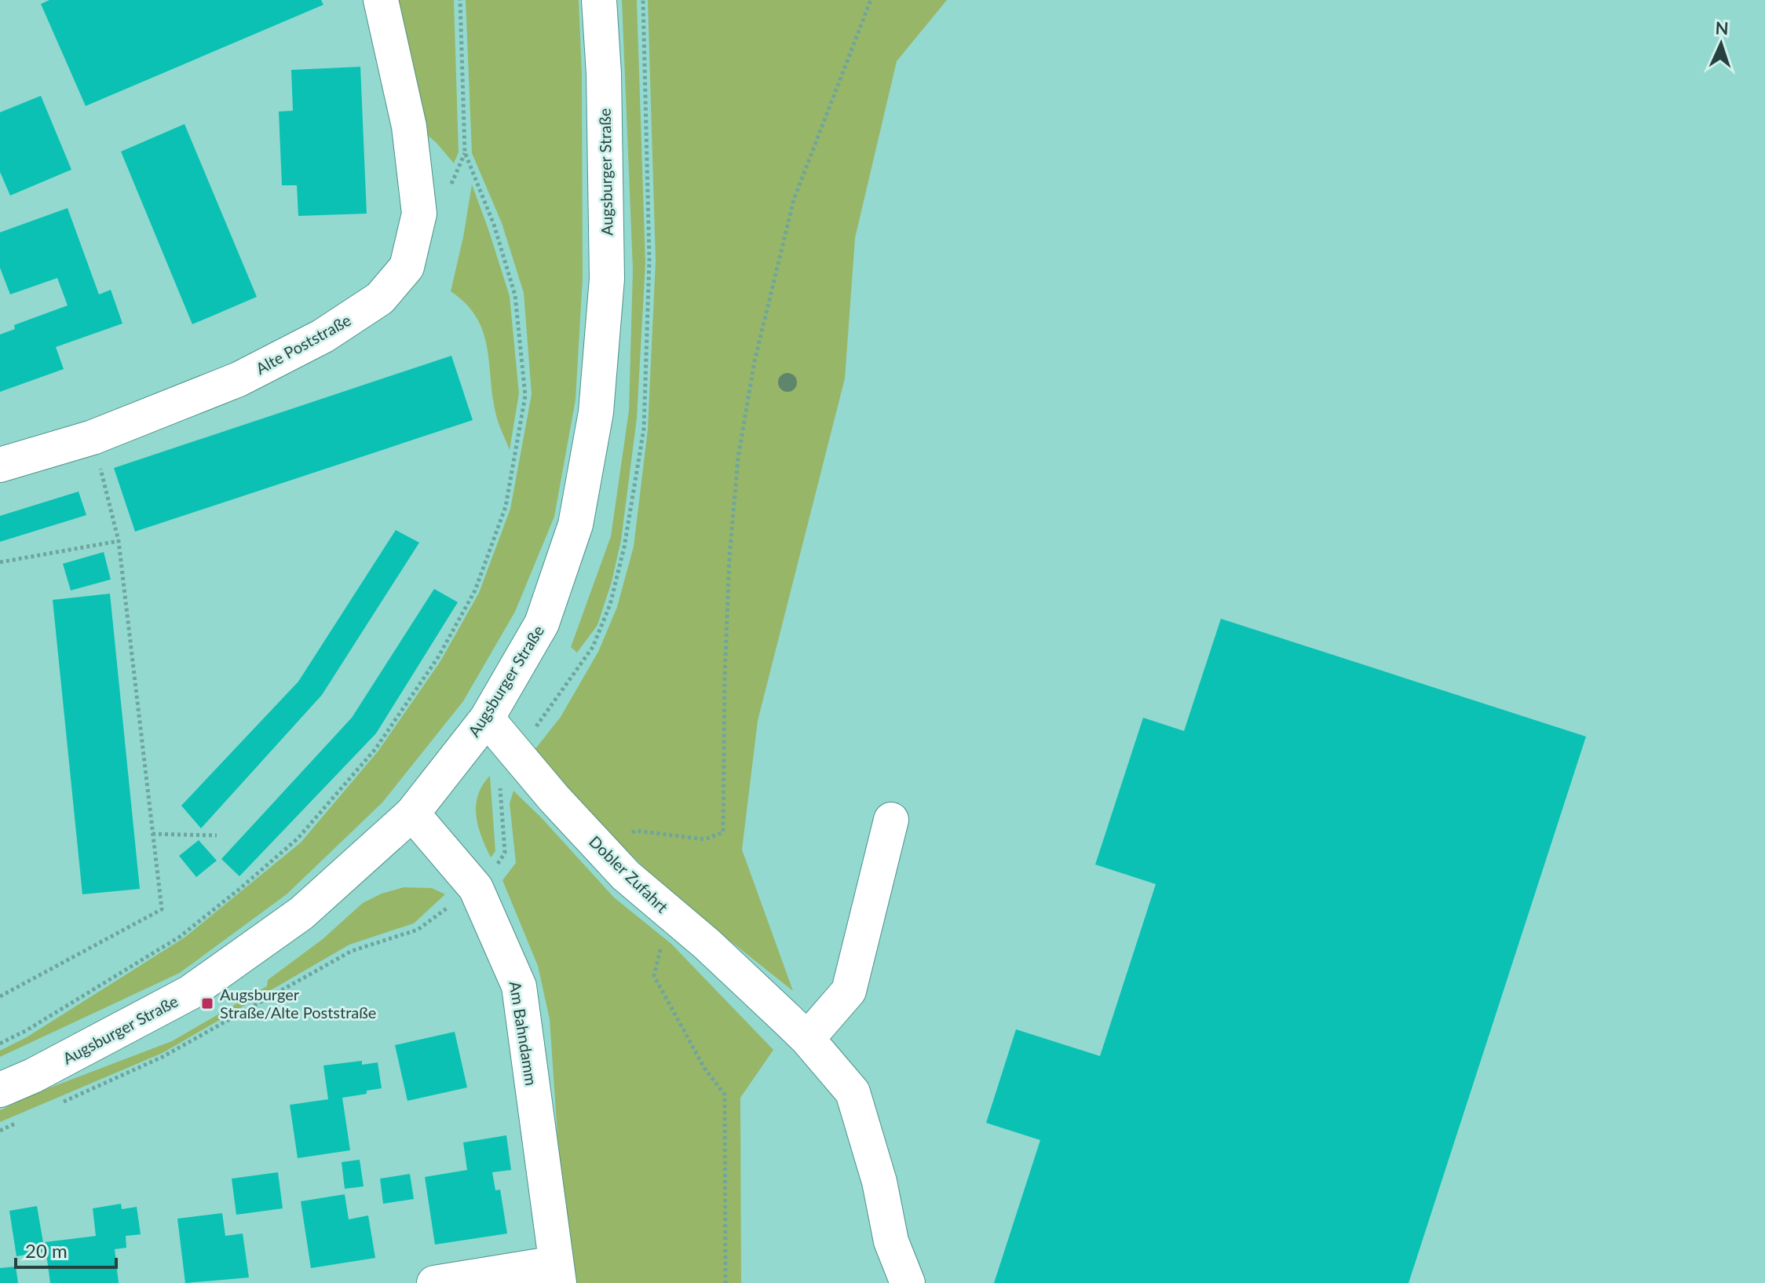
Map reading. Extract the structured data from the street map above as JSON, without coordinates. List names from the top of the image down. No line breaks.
{"streets":{"main road":["Augsburger Straße","Alte Poststraße","Dobler Zufahrt","Am Bahndamm"]},"crossings":[["Augsburger Straße","Dobler Zufahrt"],["Augsburger Straße","Am Bahndamm"]],"places":{"transit":["Augsburger Straße/Alte Poststraße"]},"scale_bar":"20 m","north":"top"}
